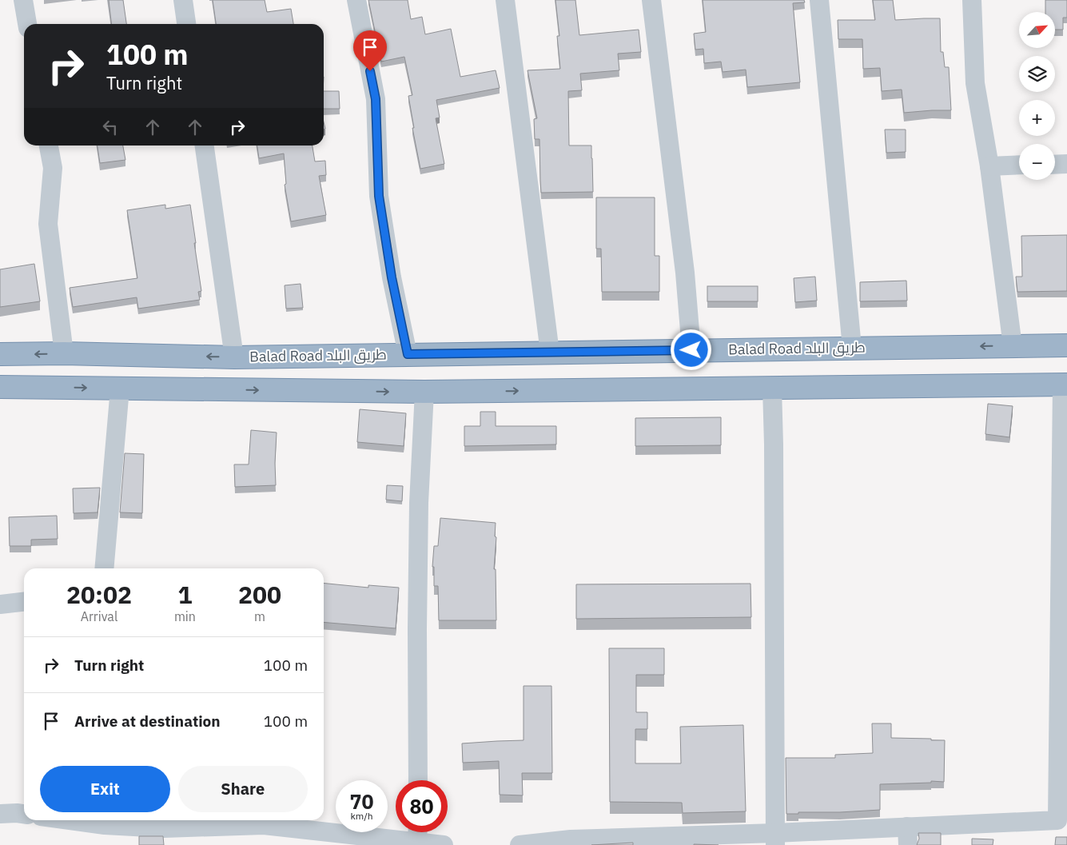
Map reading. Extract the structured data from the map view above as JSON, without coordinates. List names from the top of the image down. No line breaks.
{"streets":{"highway":["Balad Road طريق البلد"]},"north":"top right","page":{"map_buttons":["+","−"],"turn":["100 m","Turn right"],"eta":["20:02","Arrival","1","min","200","m"],"list":[{"name":"Turn right","value":"100 m"},{"name":"Arrive at destination","value":"100 m"}],"buttons":["Exit","Share"],"speed":"70 km/h","limit":"80"}}
